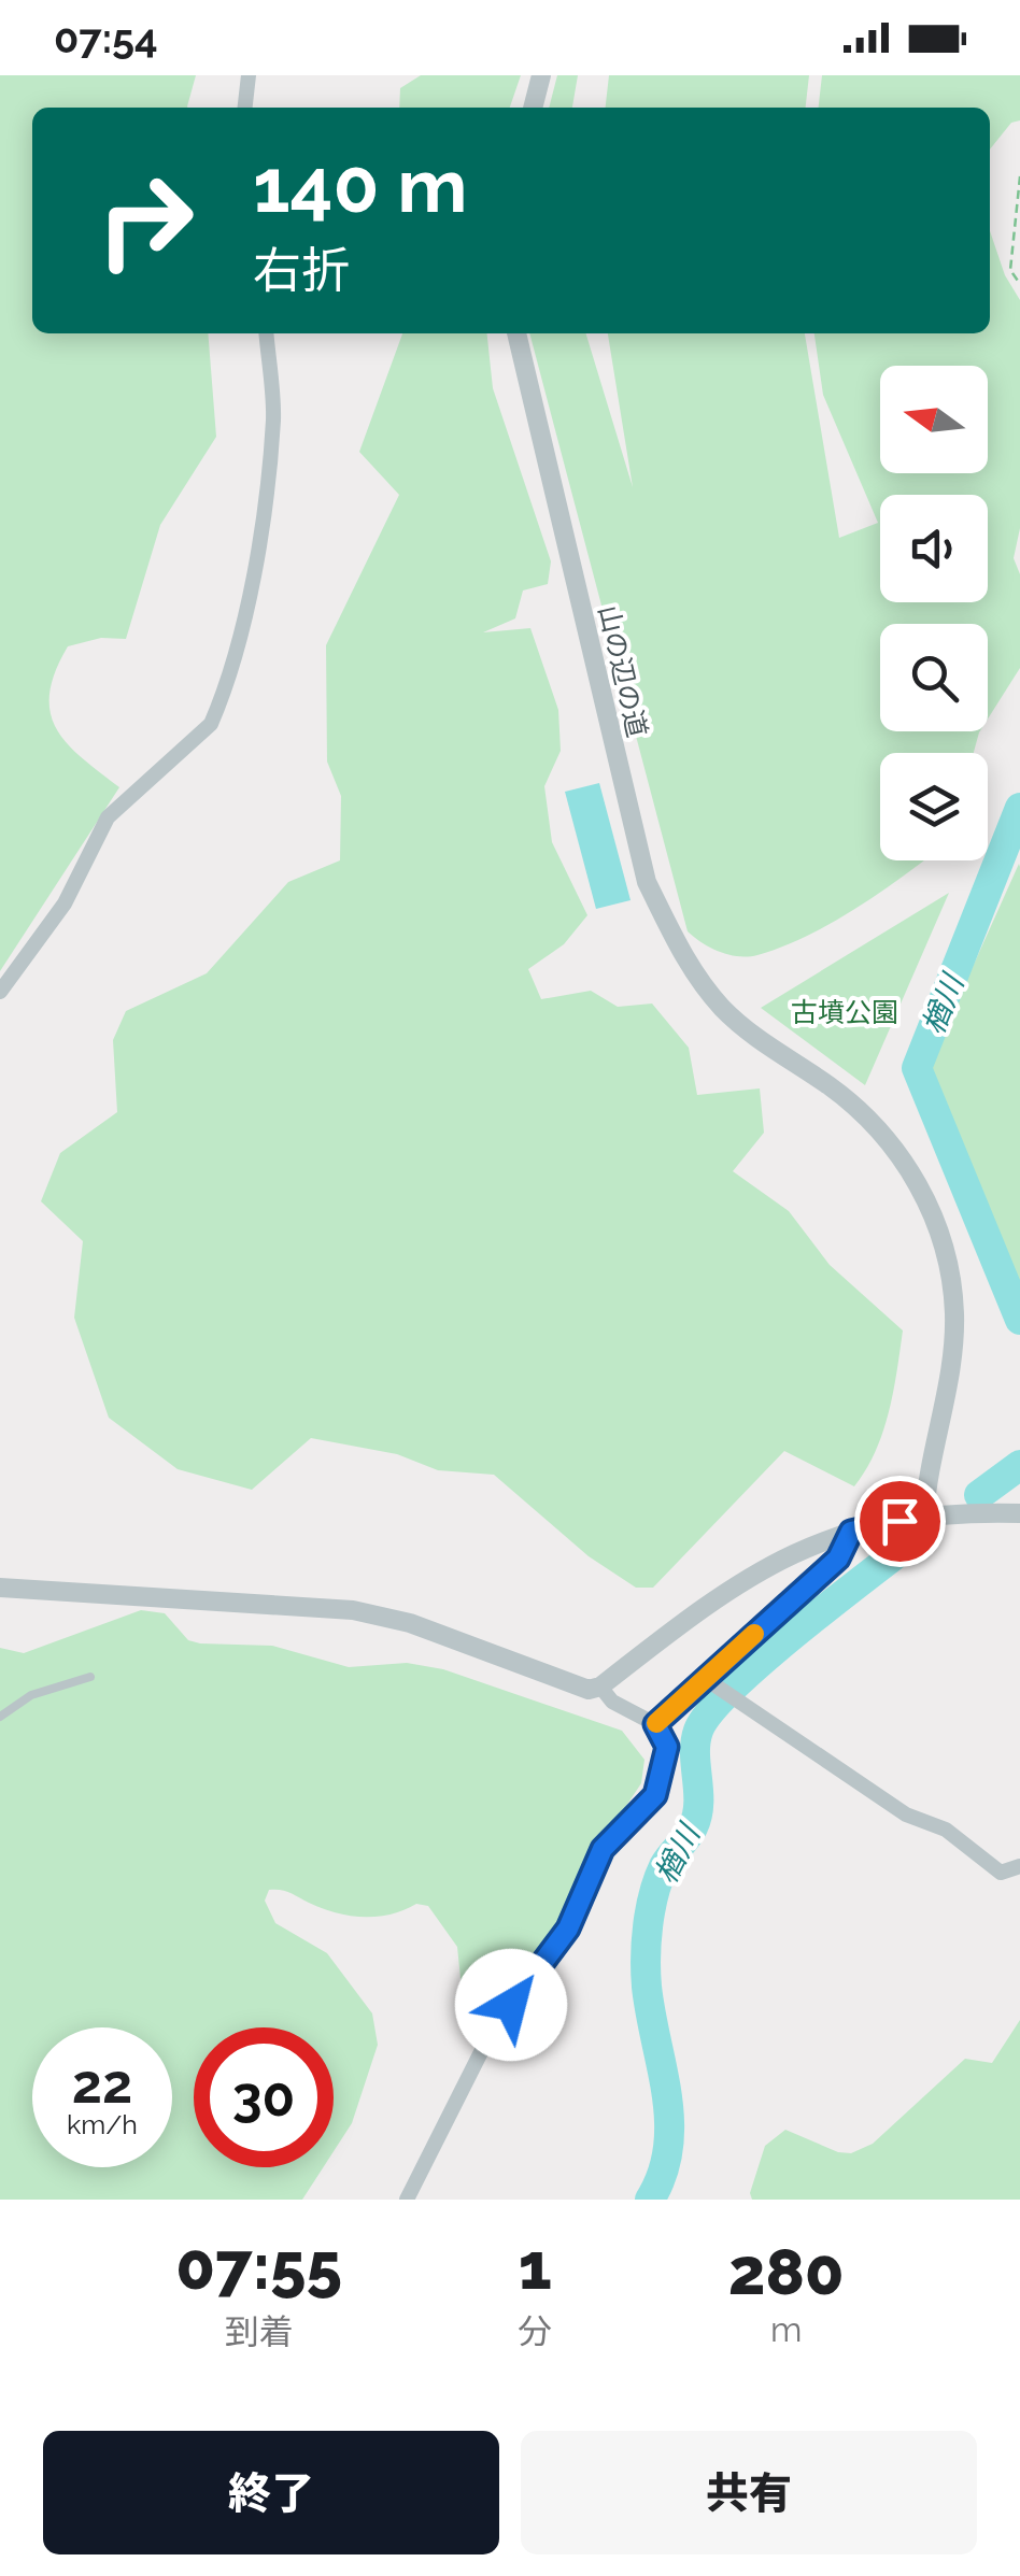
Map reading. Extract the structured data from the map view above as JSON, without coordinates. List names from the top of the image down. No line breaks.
{"streets":{"street":["山の辺の道"]},"water":["楢川"],"parks":["古墳公園"],"north":"left","page":{"status":"07:54","turn":["140 m","右折"],"speed":"22 km/h","limit":"30","eta":["07:55","到着","1","分","280","m"],"buttons":["終了","共有"]}}
